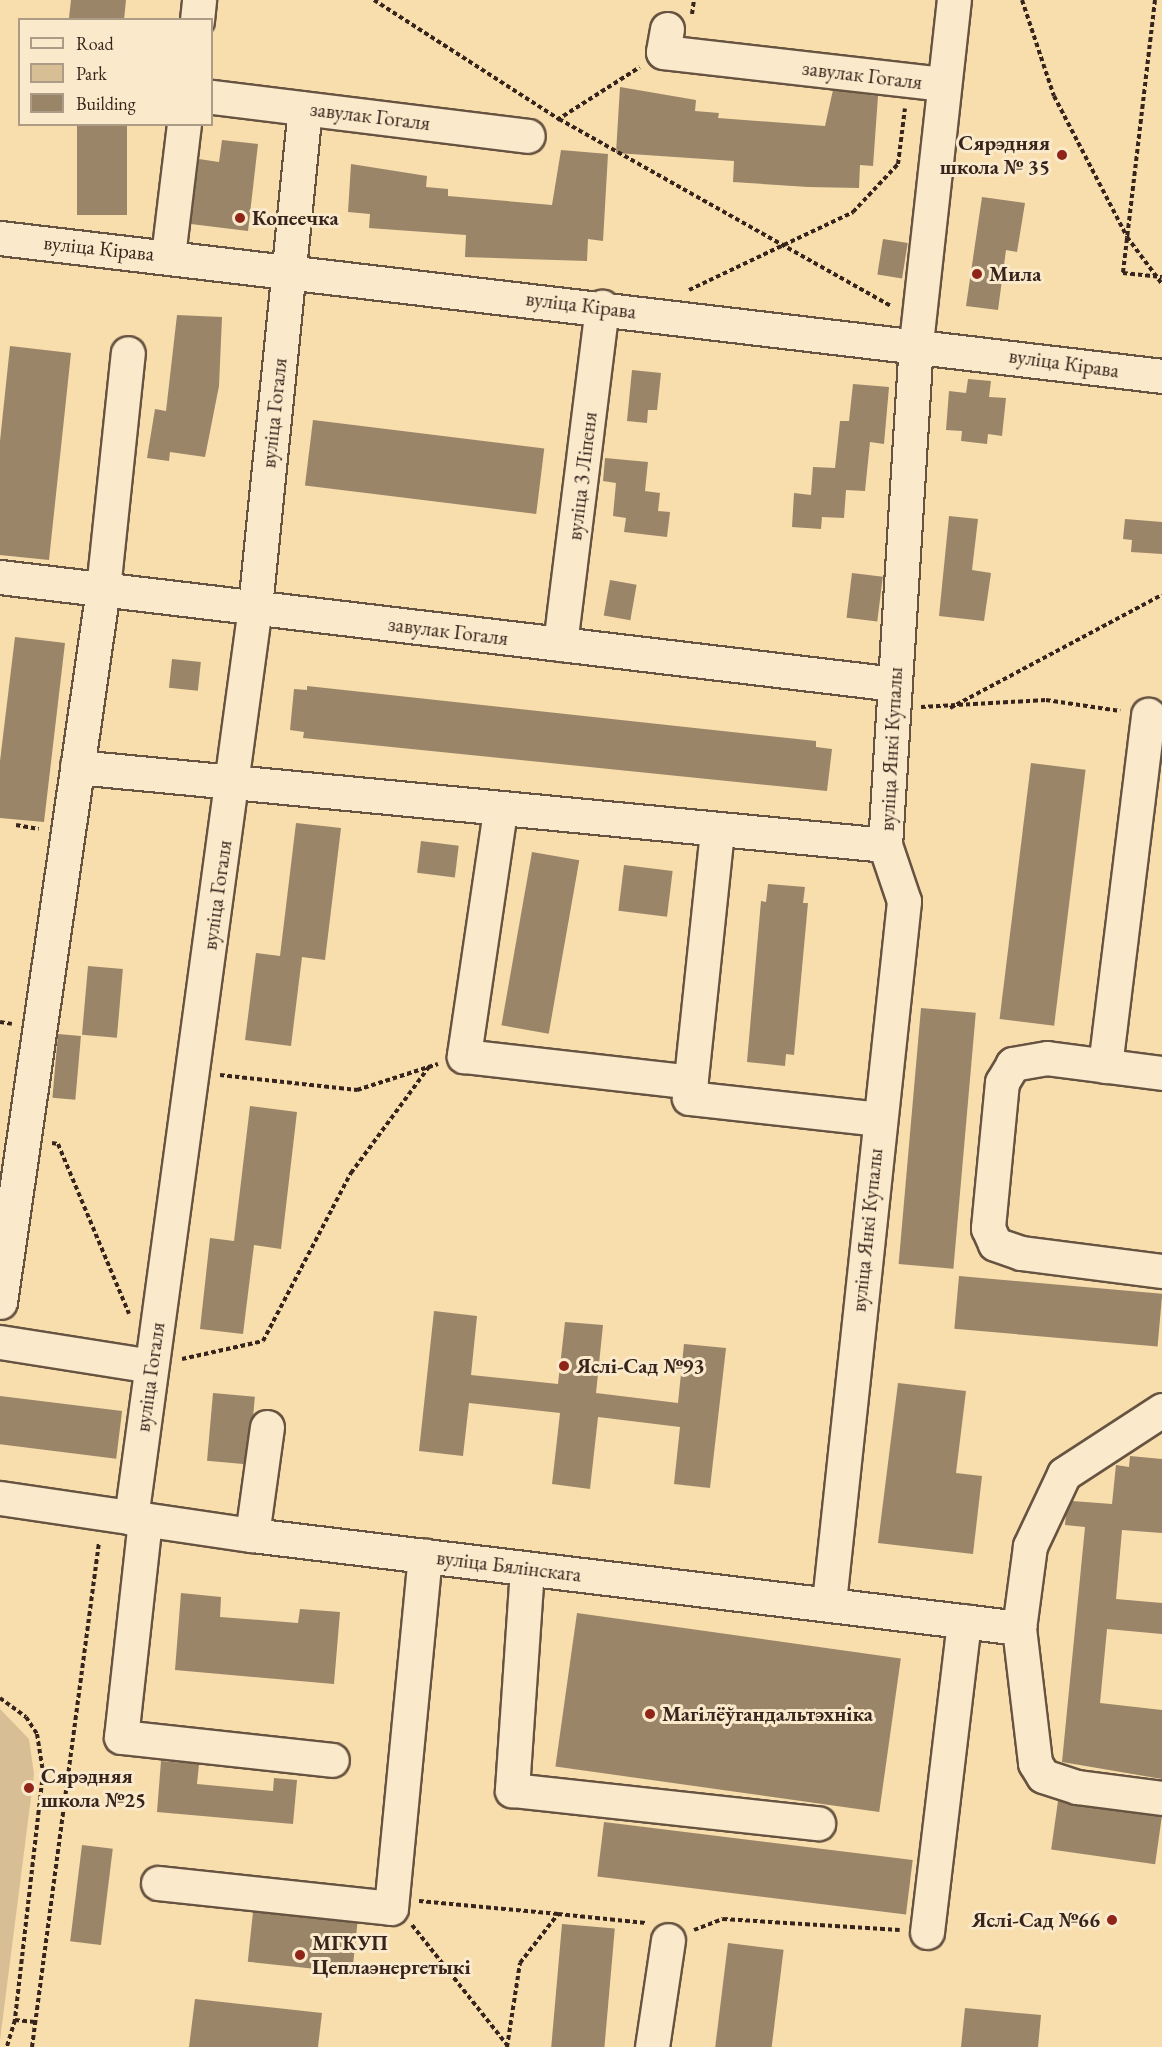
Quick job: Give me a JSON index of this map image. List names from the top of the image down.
{
  "streets": {
    "street": [
      "завулак Гогаля",
      "вуліца Кірава",
      "вуліца Гогаля",
      "вуліца 3 Ліпеня",
      "вуліца Янкі Купалы",
      "вуліца Бялінскага"
    ]
  },
  "crossings": [
    ["завулак Гогаля", "вуліца Гогаля"],
    ["завулак Гогаля", "вуліца 3 Ліпеня"],
    ["завулак Гогаля", "вуліца Янкі Купалы"],
    ["вуліца Кірава", "вуліца Гогаля"],
    ["вуліца Кірава", "вуліца 3 Ліпеня"],
    ["вуліца Кірава", "вуліца Янкі Купалы"],
    ["вуліца Гогаля", "вуліца Бялінскага"],
    ["вуліца Янкі Купалы", "вуліца Бялінскага"]
  ],
  "places": [
    "Сярэдняя школа № 35",
    "Копеечка",
    "Мила",
    "Яслі-Сад №93",
    "Магілёўгандальтэхніка",
    "Сярэдняя школа №25",
    "Яслі-Сад №66",
    "МГКУП Цеплаэнергетыкі"
  ],
  "legend": ["Road", "Park", "Building"]
}
